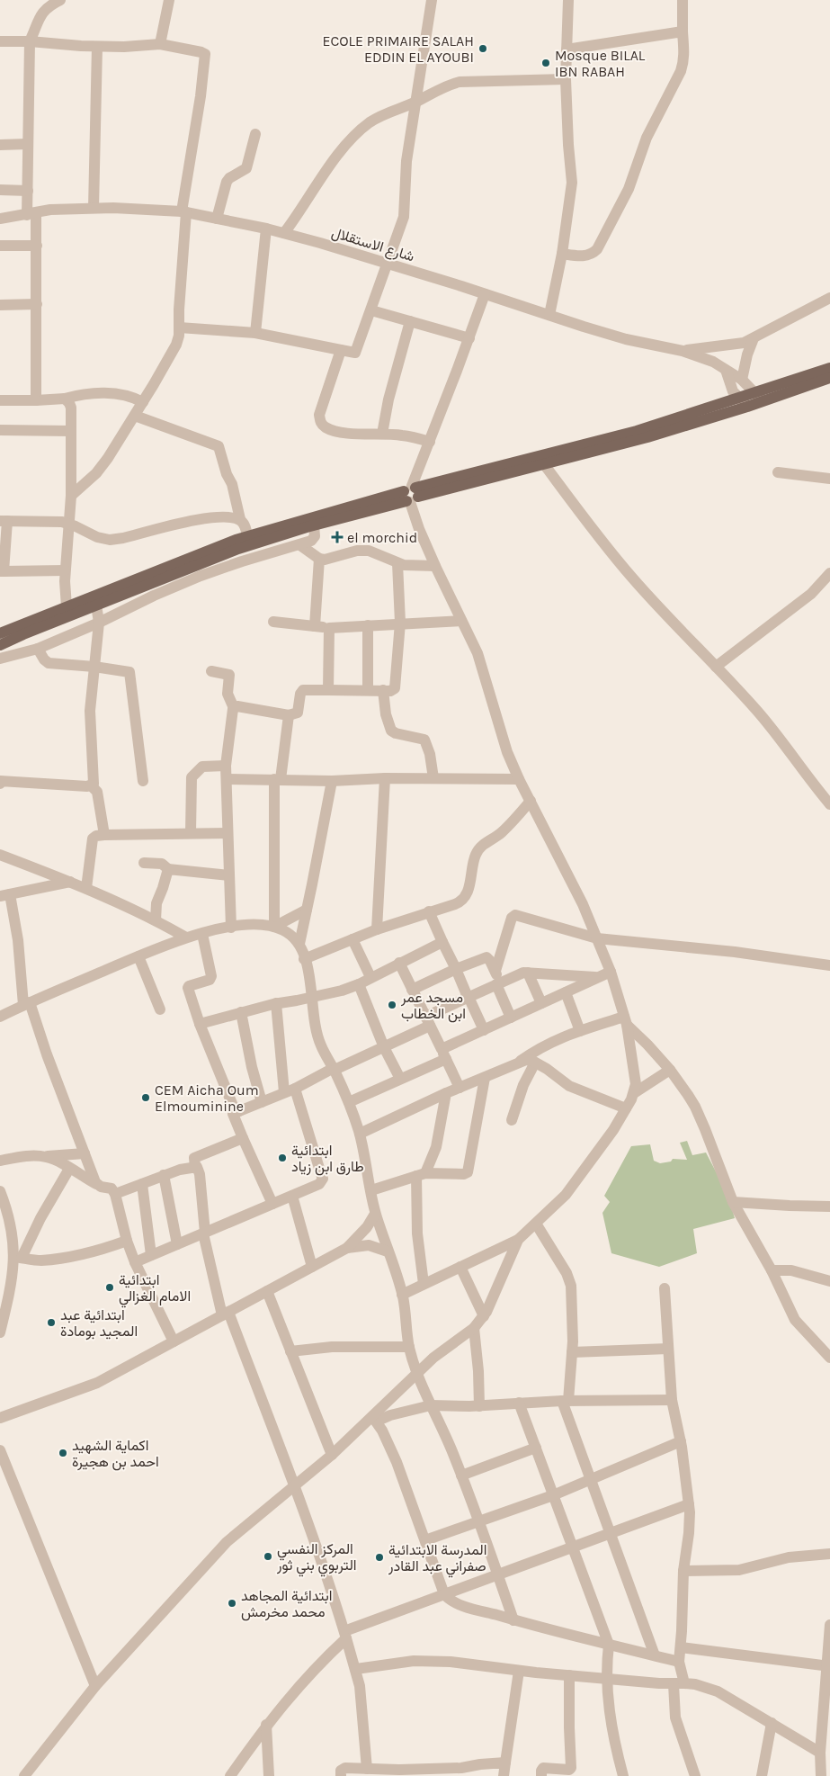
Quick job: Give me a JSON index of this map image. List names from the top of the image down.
{
  "streets": {
    "street": ["شارع الاستقلال"]
  },
  "places": {
    "other": [
      "ECOLE PRIMAIRE SALAH EDDIN EL AYOUBI",
      "Mosque BILAL IBN RABAH",
      "مسجد عمر ابن الخطاب",
      "CEM Aicha Oum Elmouminine",
      "ابتدائية طارق ابن زياد",
      "ابتدائية الامام الغزالي",
      "ابتدائية عبد المجيد بومادة",
      "اكماية الشهيد احمد بن هجيرة",
      "المركز النفسي التربوي بني ثور",
      "المدرسة الابتدائية صفراني عبد القادر",
      "ابتدائية المجاهد محمد مخرمش"
    ],
    "health": ["el morchid"]
  }
}
